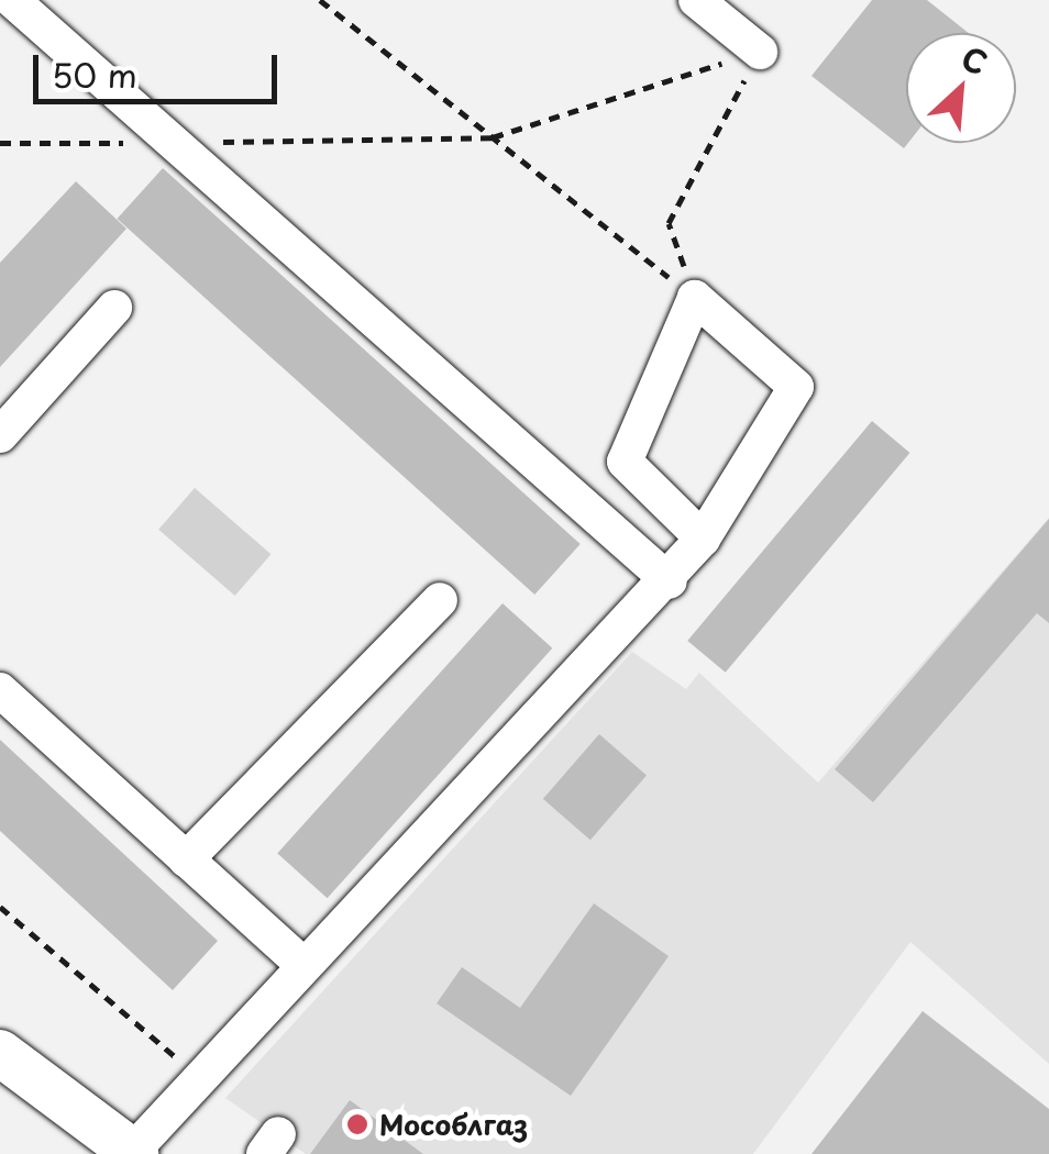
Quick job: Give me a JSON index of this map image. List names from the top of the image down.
{
  "places": ["Мособлгаз"],
  "scale_bar": "50 m",
  "north": "top right"
}
